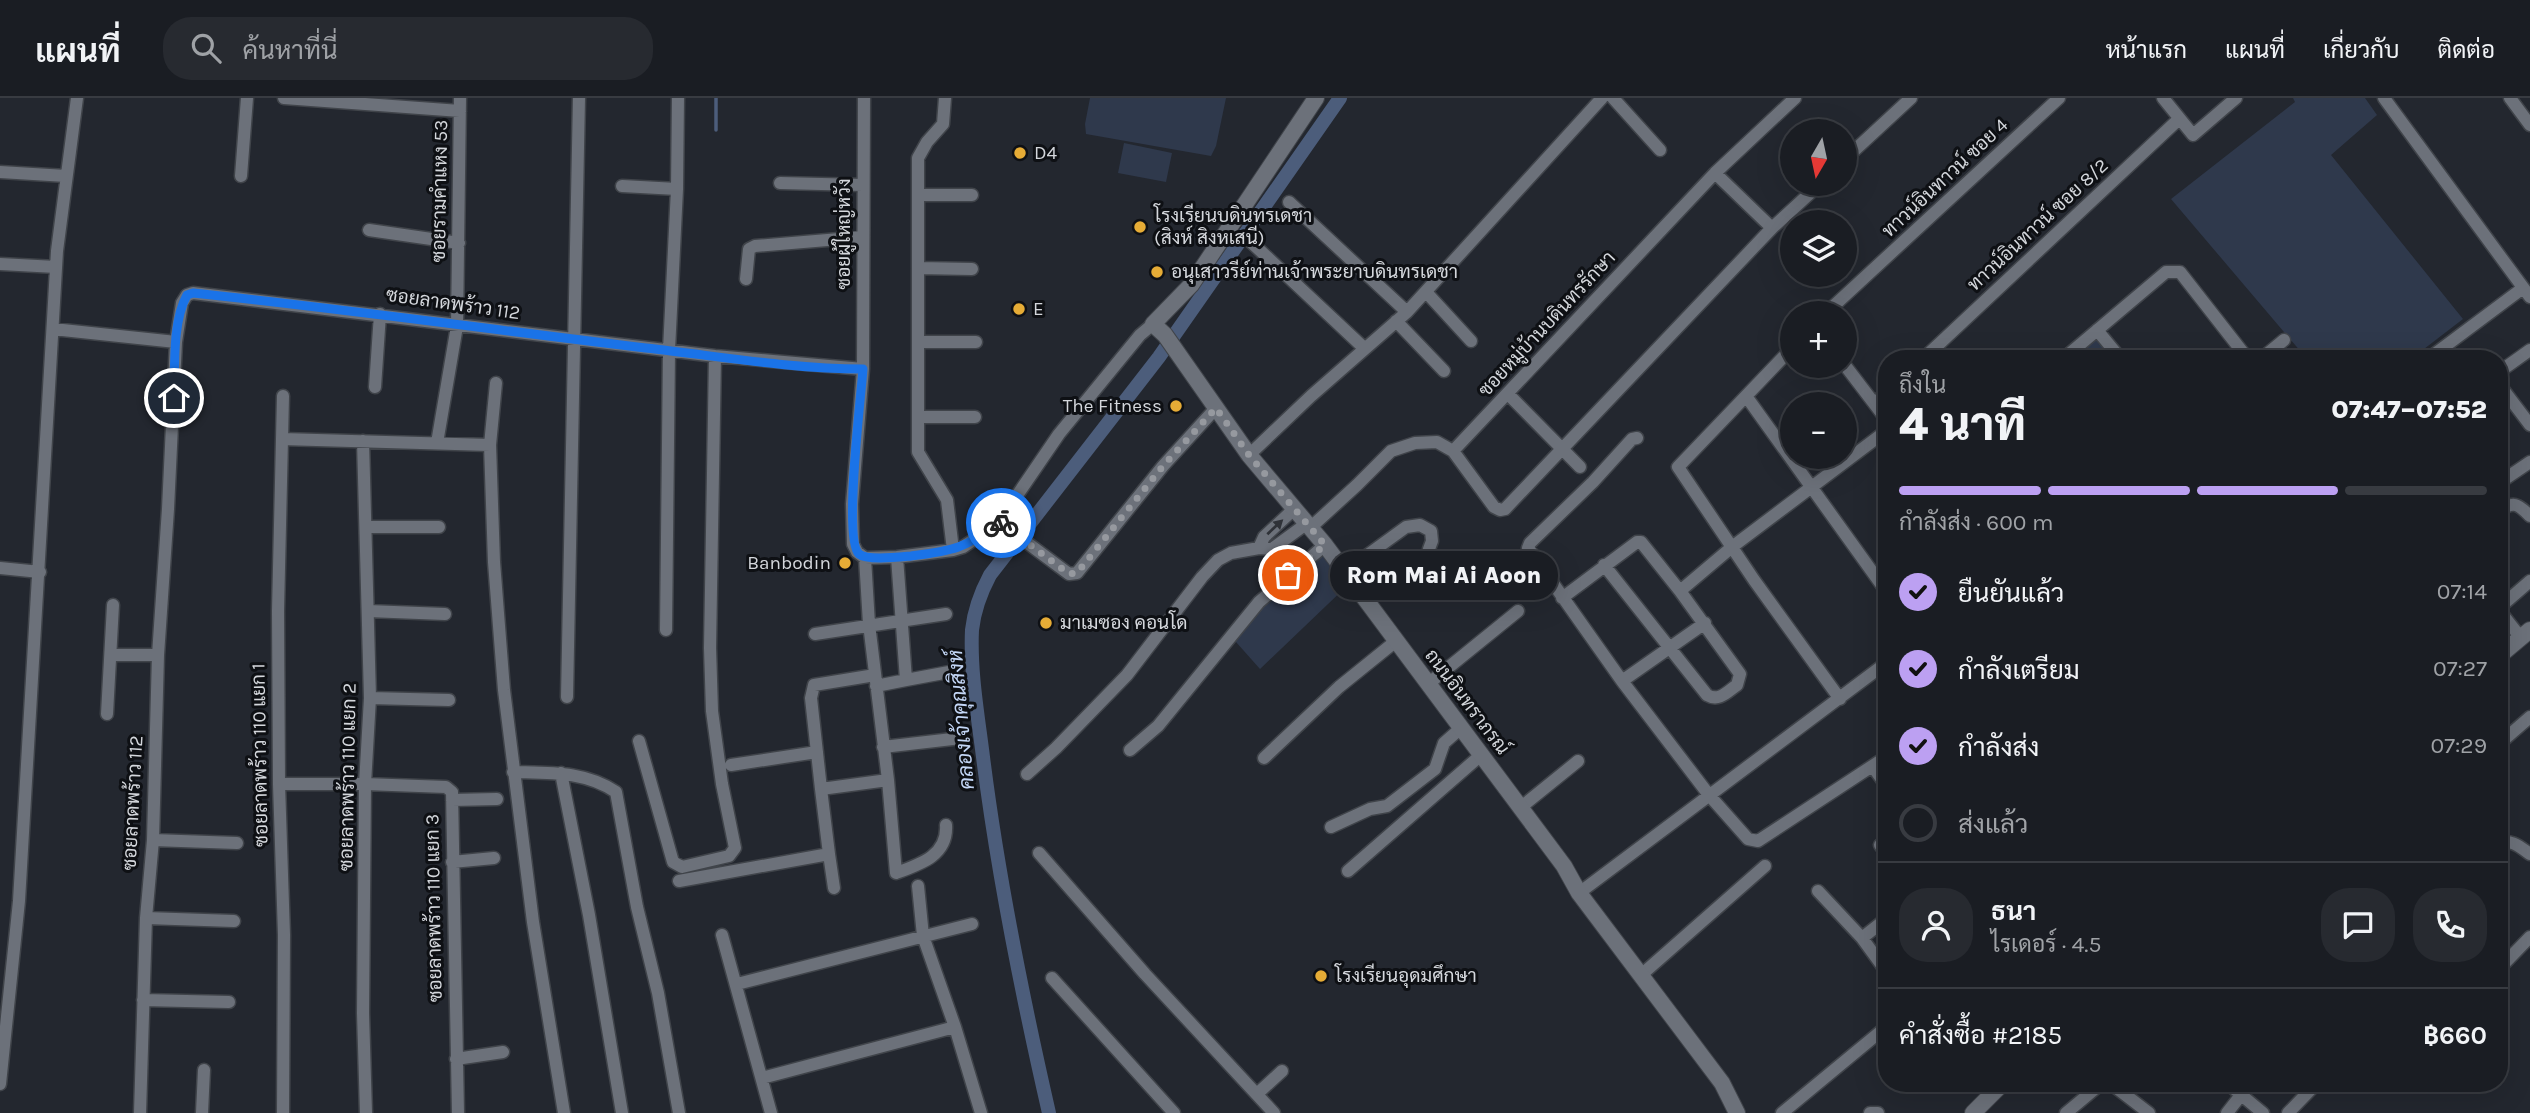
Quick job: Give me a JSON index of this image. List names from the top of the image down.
{
  "streets": {
    "street": [
      "ทาวน์อินทาวน์ ซอย 4",
      "ซอยรามคำแหง 53",
      "ทาวน์อินทาวน์ ซอย 8/2",
      "ซอยผู้ใหญ่หวัง",
      "ซอยลาดพร้าว 112",
      "ซอยหมู่บ้านบดินทรรักษา",
      "ถนนอินทราภรณ์",
      "ซอยลาดพร้าว 110 แยก 1",
      "ซอยลาดพร้าว 110 แยก 2",
      "ซอยลาดพร้าว 110 แยก 3"
    ]
  },
  "crossings": [
    ["ซอยรามคำแหง 53", "ซอยลาดพร้าว 112"],
    ["ซอยผู้ใหญ่หวัง", "ซอยลาดพร้าว 112"],
    ["ซอยลาดพร้าว 110 แยก 1", "ซอยลาดพร้าว 110 แยก 3"],
    ["ซอยลาดพร้าว 110 แยก 2", "ซอยลาดพร้าว 110 แยก 3"]
  ],
  "water": ["คลองเจ้าคุณสิงห์"],
  "places": [
    "D4",
    "โรงเรียนบดินทรเดชา (สิงห์ สิงหเสนี)",
    "อนุเสาวรีย์ท่านเจ้าพระยาบดินทรเดชา",
    "E",
    "The Fitness",
    "Banbodin",
    "Rom Mai Ai Aoon",
    "มาเมซอง คอนโด",
    "โรงเรียนอุดมศึกษา"
  ],
  "north": "bottom",
  "page": {
    "header": "แผนที่",
    "search": "ค้นหาที่นี่",
    "nav": [
      "หน้าแรก",
      "แผนที่",
      "เกี่ยวกับ",
      "ติดต่อ"
    ],
    "map_buttons": ["+", "−"],
    "heading": ["4 นาที", "ถึงใน", "07:47–07:52"],
    "panel": [
      "ธนา",
      "ไรเดอร์ · 4.5",
      "คำสั่งซื้อ #2185",
      "฿660"
    ],
    "bar": "กำลังส่ง · 600 m",
    "bubble": "Rom Mai Ai Aoon",
    "list": [
      ["ยืนยันแล้ว", "07:14"],
      ["กำลังเตรียม", "07:27"],
      ["กำลังส่ง", "07:29"],
      "ส่งแล้ว"
    ]
  }
}
